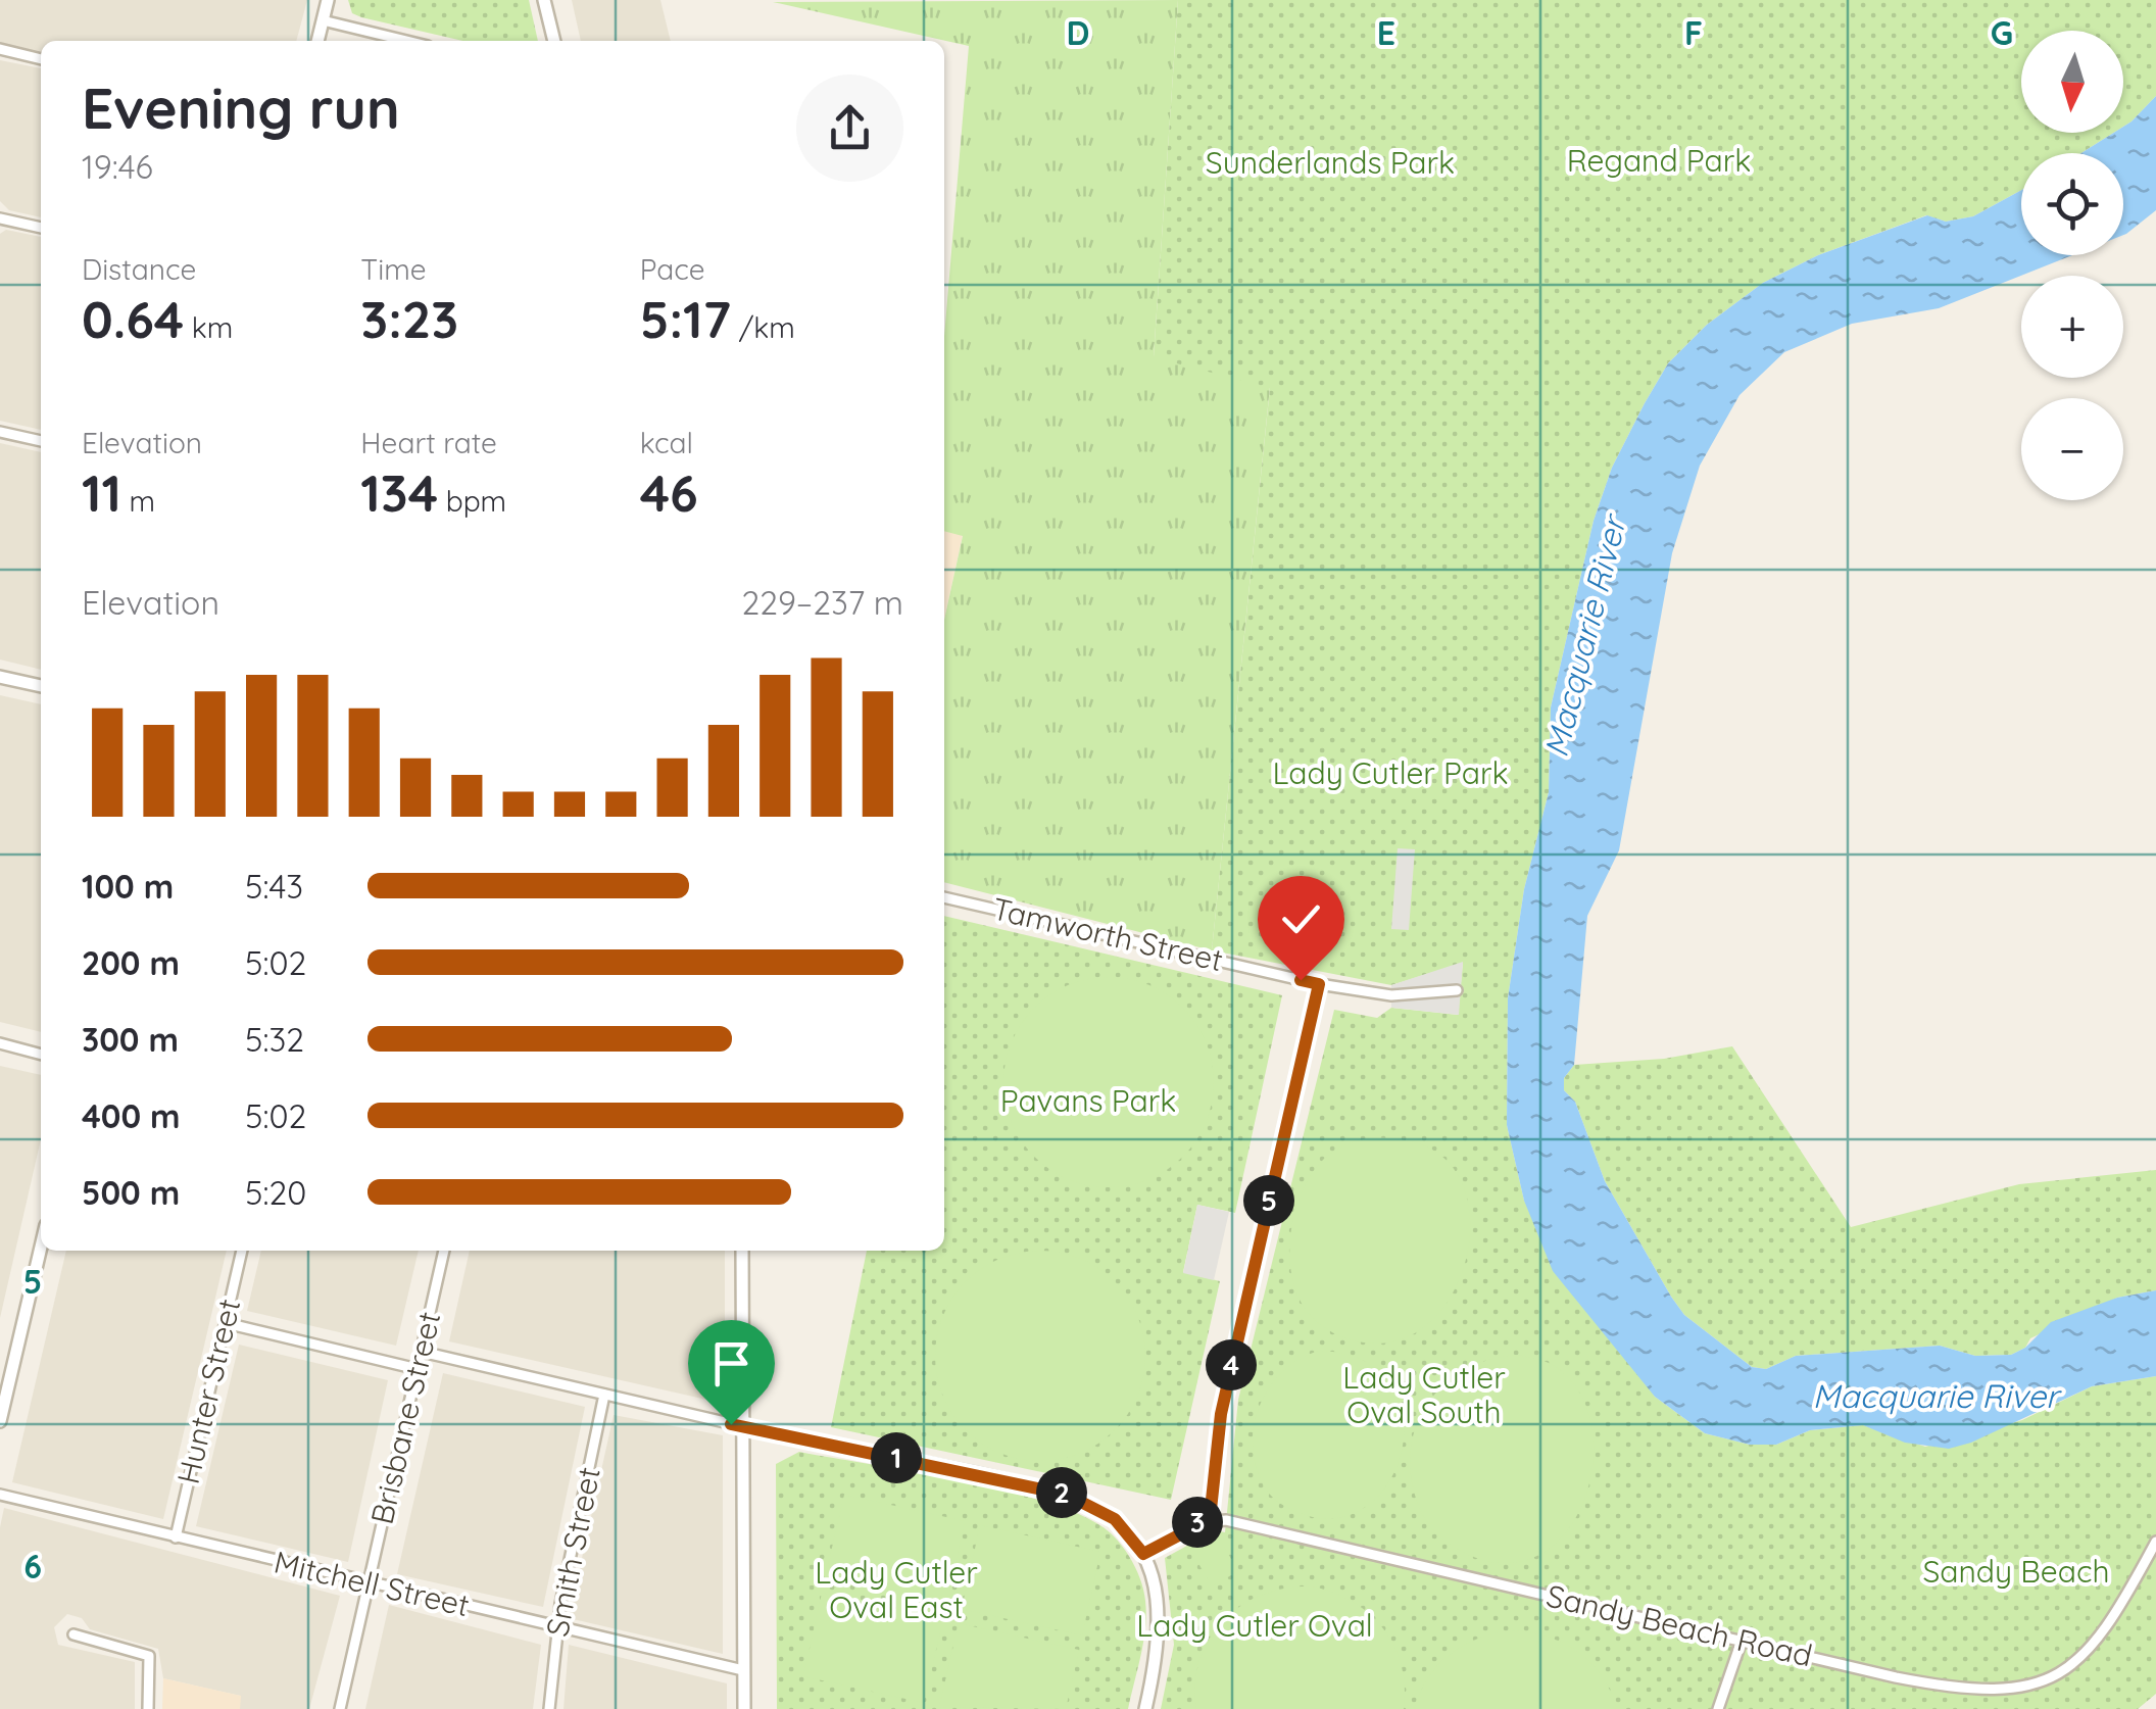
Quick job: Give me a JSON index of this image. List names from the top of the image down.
{
  "streets": {
    "street": [
      "Tamworth Street",
      "Hunter Street",
      "Brisbane Street",
      "Smith Street",
      "Mitchell Street",
      "Sandy Beach Road"
    ]
  },
  "crossings": [
    ["Hunter Street", "Mitchell Street"],
    ["Brisbane Street", "Mitchell Street"],
    ["Smith Street", "Mitchell Street"]
  ],
  "water": ["Macquarie River"],
  "parks": [
    "Regand Park",
    "Sunderlands Park",
    "Lady Cutler Park",
    "Pavans Park",
    "Lady Cutler Oval South",
    "Sandy Beach",
    "Lady Cutler Oval East",
    "Lady Cutler Oval"
  ],
  "north": "bottom",
  "page": {
    "map_buttons": ["+", "−"],
    "heading": ["Evening run", "19:46"],
    "stats": [
      ["Distance", "0.64 km"],
      ["Time", "3:23"],
      ["Pace", "5:17 /km"],
      ["Elevation", "11 m"],
      ["Heart rate", "134 bpm"],
      ["kcal", "46"]
    ],
    "chart": ["Elevation", "229–237 m"],
    "list": [
      {
        "name": "100 m",
        "note": "5:43"
      },
      {
        "name": "200 m",
        "note": "5:02"
      },
      {
        "name": "300 m",
        "note": "5:32"
      },
      {
        "name": "400 m",
        "note": "5:02"
      },
      {
        "name": "500 m",
        "note": "5:20"
      }
    ],
    "pins": [
      "5",
      "4",
      "1",
      "2",
      "3"
    ]
  },
  "grid": {
    "columns": [
      "D",
      "E",
      "F",
      "G"
    ],
    "rows": ["5", "6"]
  }
}
